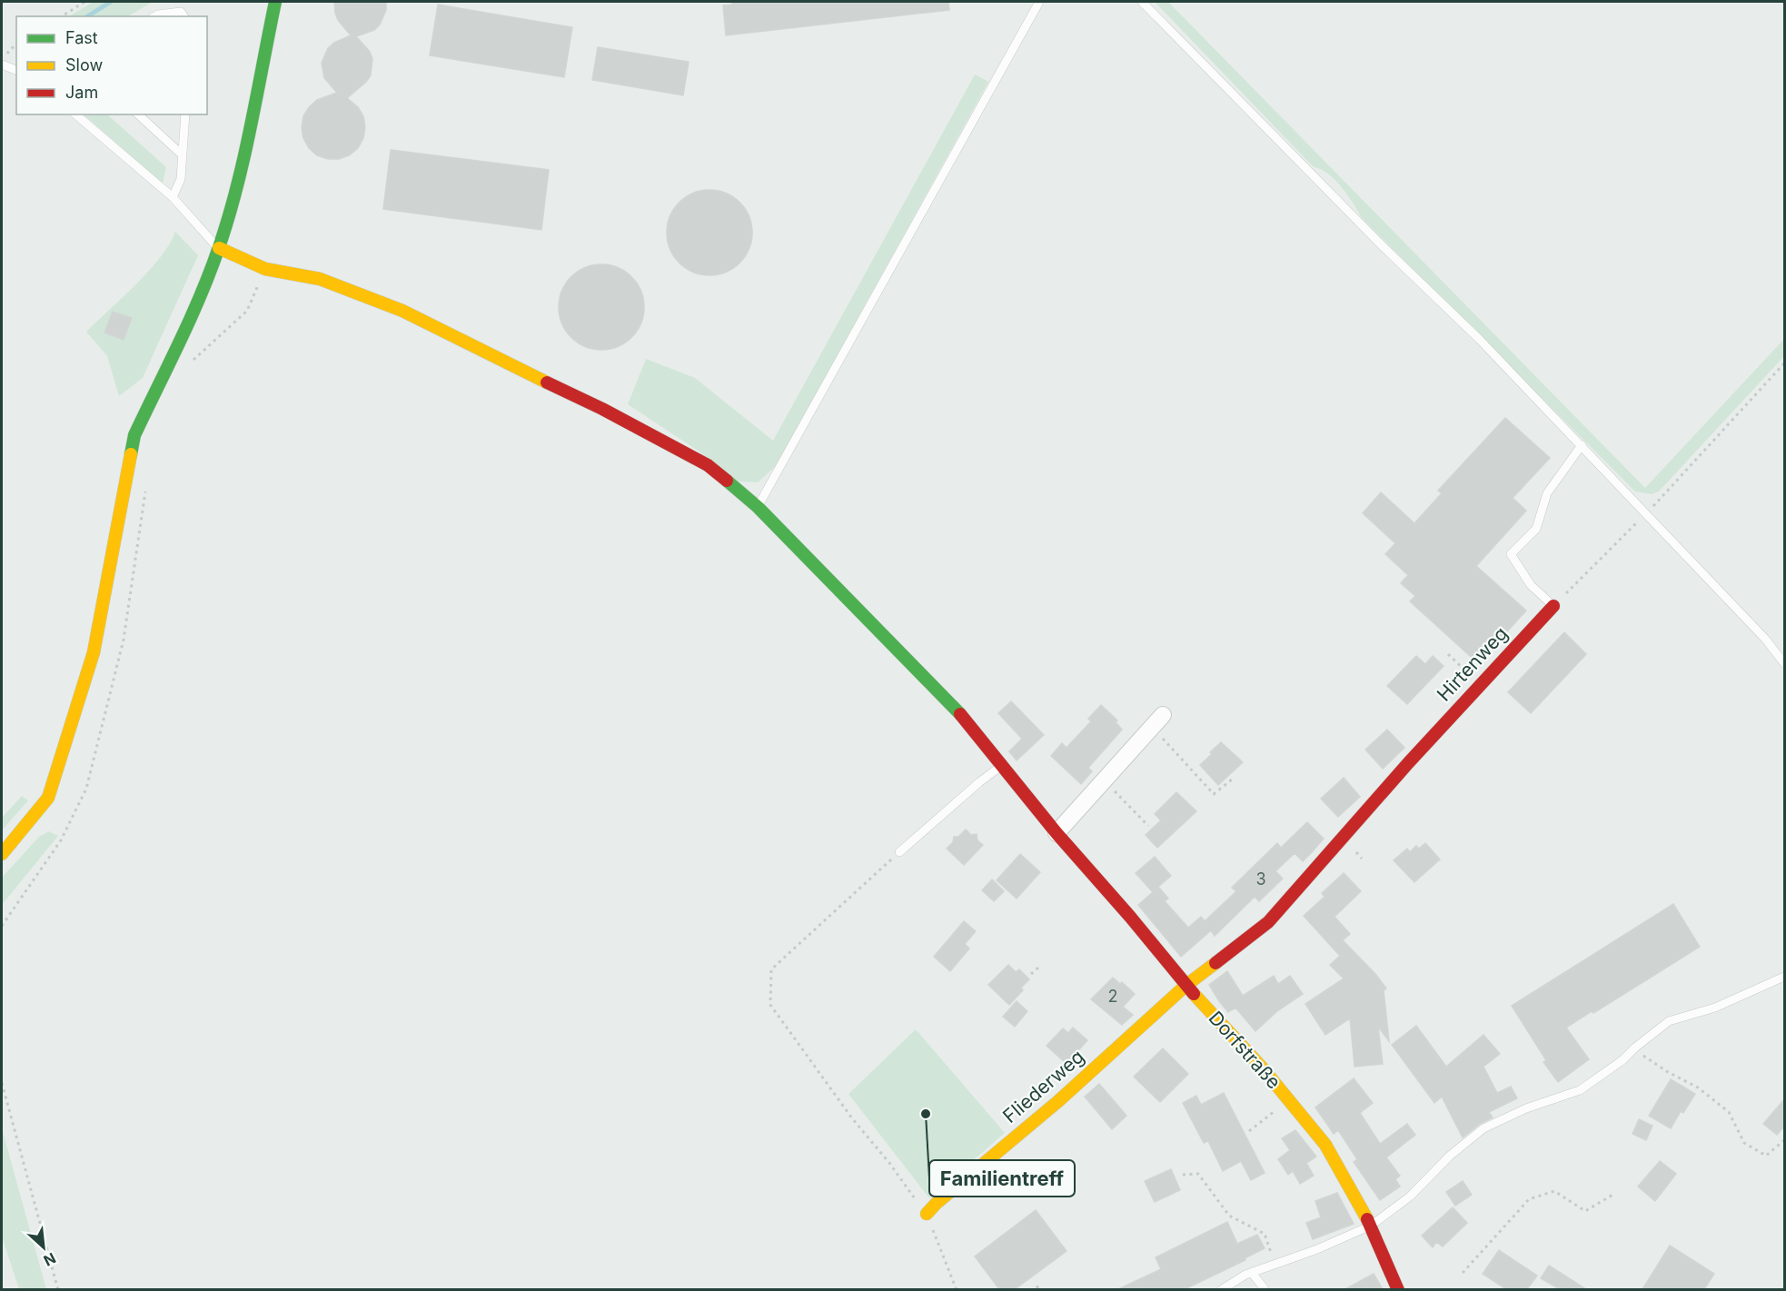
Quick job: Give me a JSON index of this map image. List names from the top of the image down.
{
  "streets": {
    "street": ["Hirtenweg", "Dorfstraße", "Fliederweg"]
  },
  "crossings": [
    ["Hirtenweg", "Dorfstraße"],
    ["Hirtenweg", "Fliederweg"],
    ["Dorfstraße", "Fliederweg"]
  ],
  "places": ["Familientreff"],
  "house_numbers": ["3", "2"],
  "legend": ["Fast", "Slow", "Jam"],
  "north": "bottom right"
}
